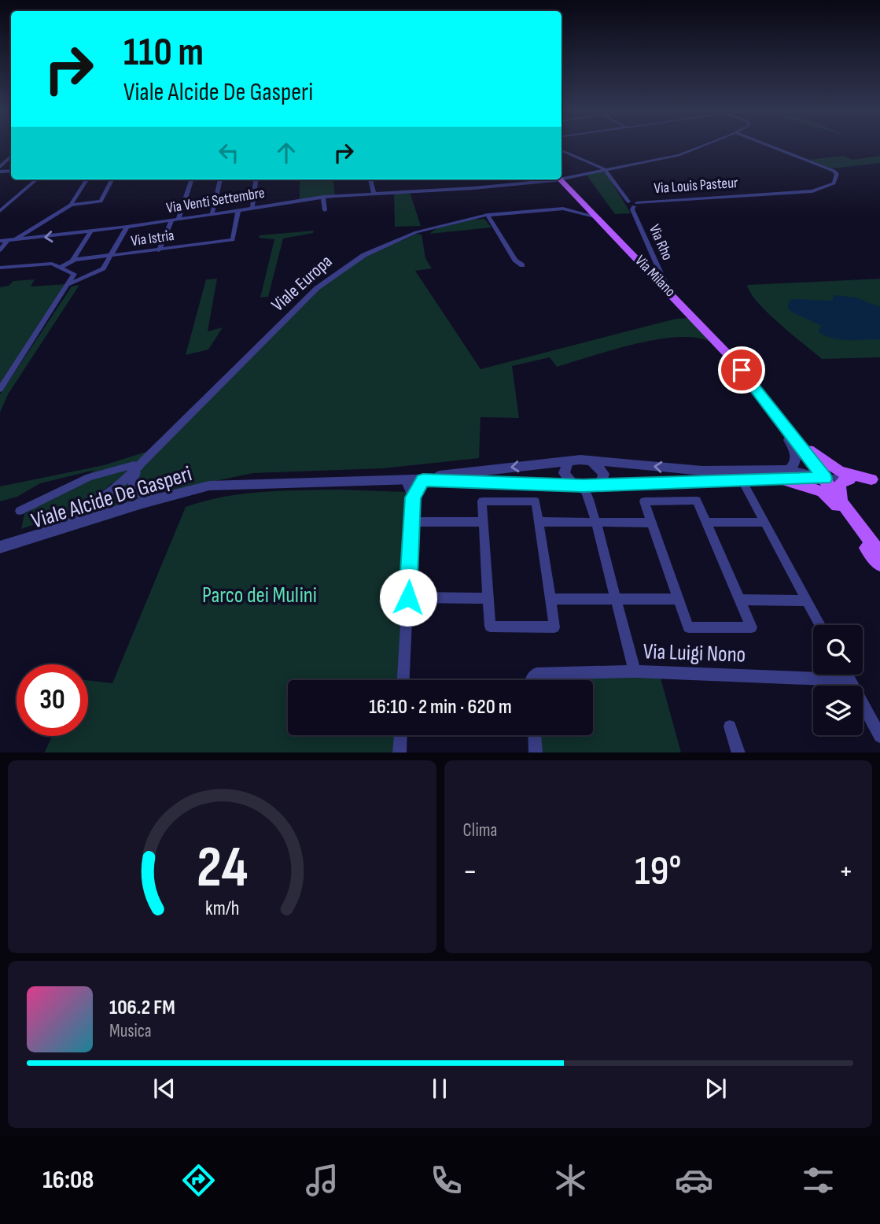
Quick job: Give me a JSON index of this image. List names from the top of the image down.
{
  "streets": {
    "main road": ["Via Milano"],
    "street": [
      "Via Louis Pasteur",
      "Via Venti Settembre",
      "Via Istria",
      "Via Rho",
      "Viale Europa",
      "Viale Alcide De Gasperi",
      "Via Luigi Nono"
    ]
  },
  "crossings": [
    ["Via Louis Pasteur", "Via Rho"],
    ["Via Venti Settembre", "Via Istria"],
    ["Via Venti Settembre", "Via Rho"],
    ["Via Rho", "Via Milano"],
    ["Via Milano", "Viale Europa"],
    ["Via Milano", "Viale Alcide De Gasperi"],
    ["Viale Europa", "Viale Alcide De Gasperi"]
  ],
  "parks": ["Parco dei Mulini"],
  "page": {
    "turn": ["110 m", "Viale Alcide De Gasperi"],
    "limit": "30",
    "trip": "16:10 · 2 min · 620 m",
    "tile": "Clima",
    "heat": ["−", "19°", "+"],
    "song": ["106.2 FM", "Musica"],
    "tabs": "16:08",
    "gauge": ["24", "km/h"]
  }
}
